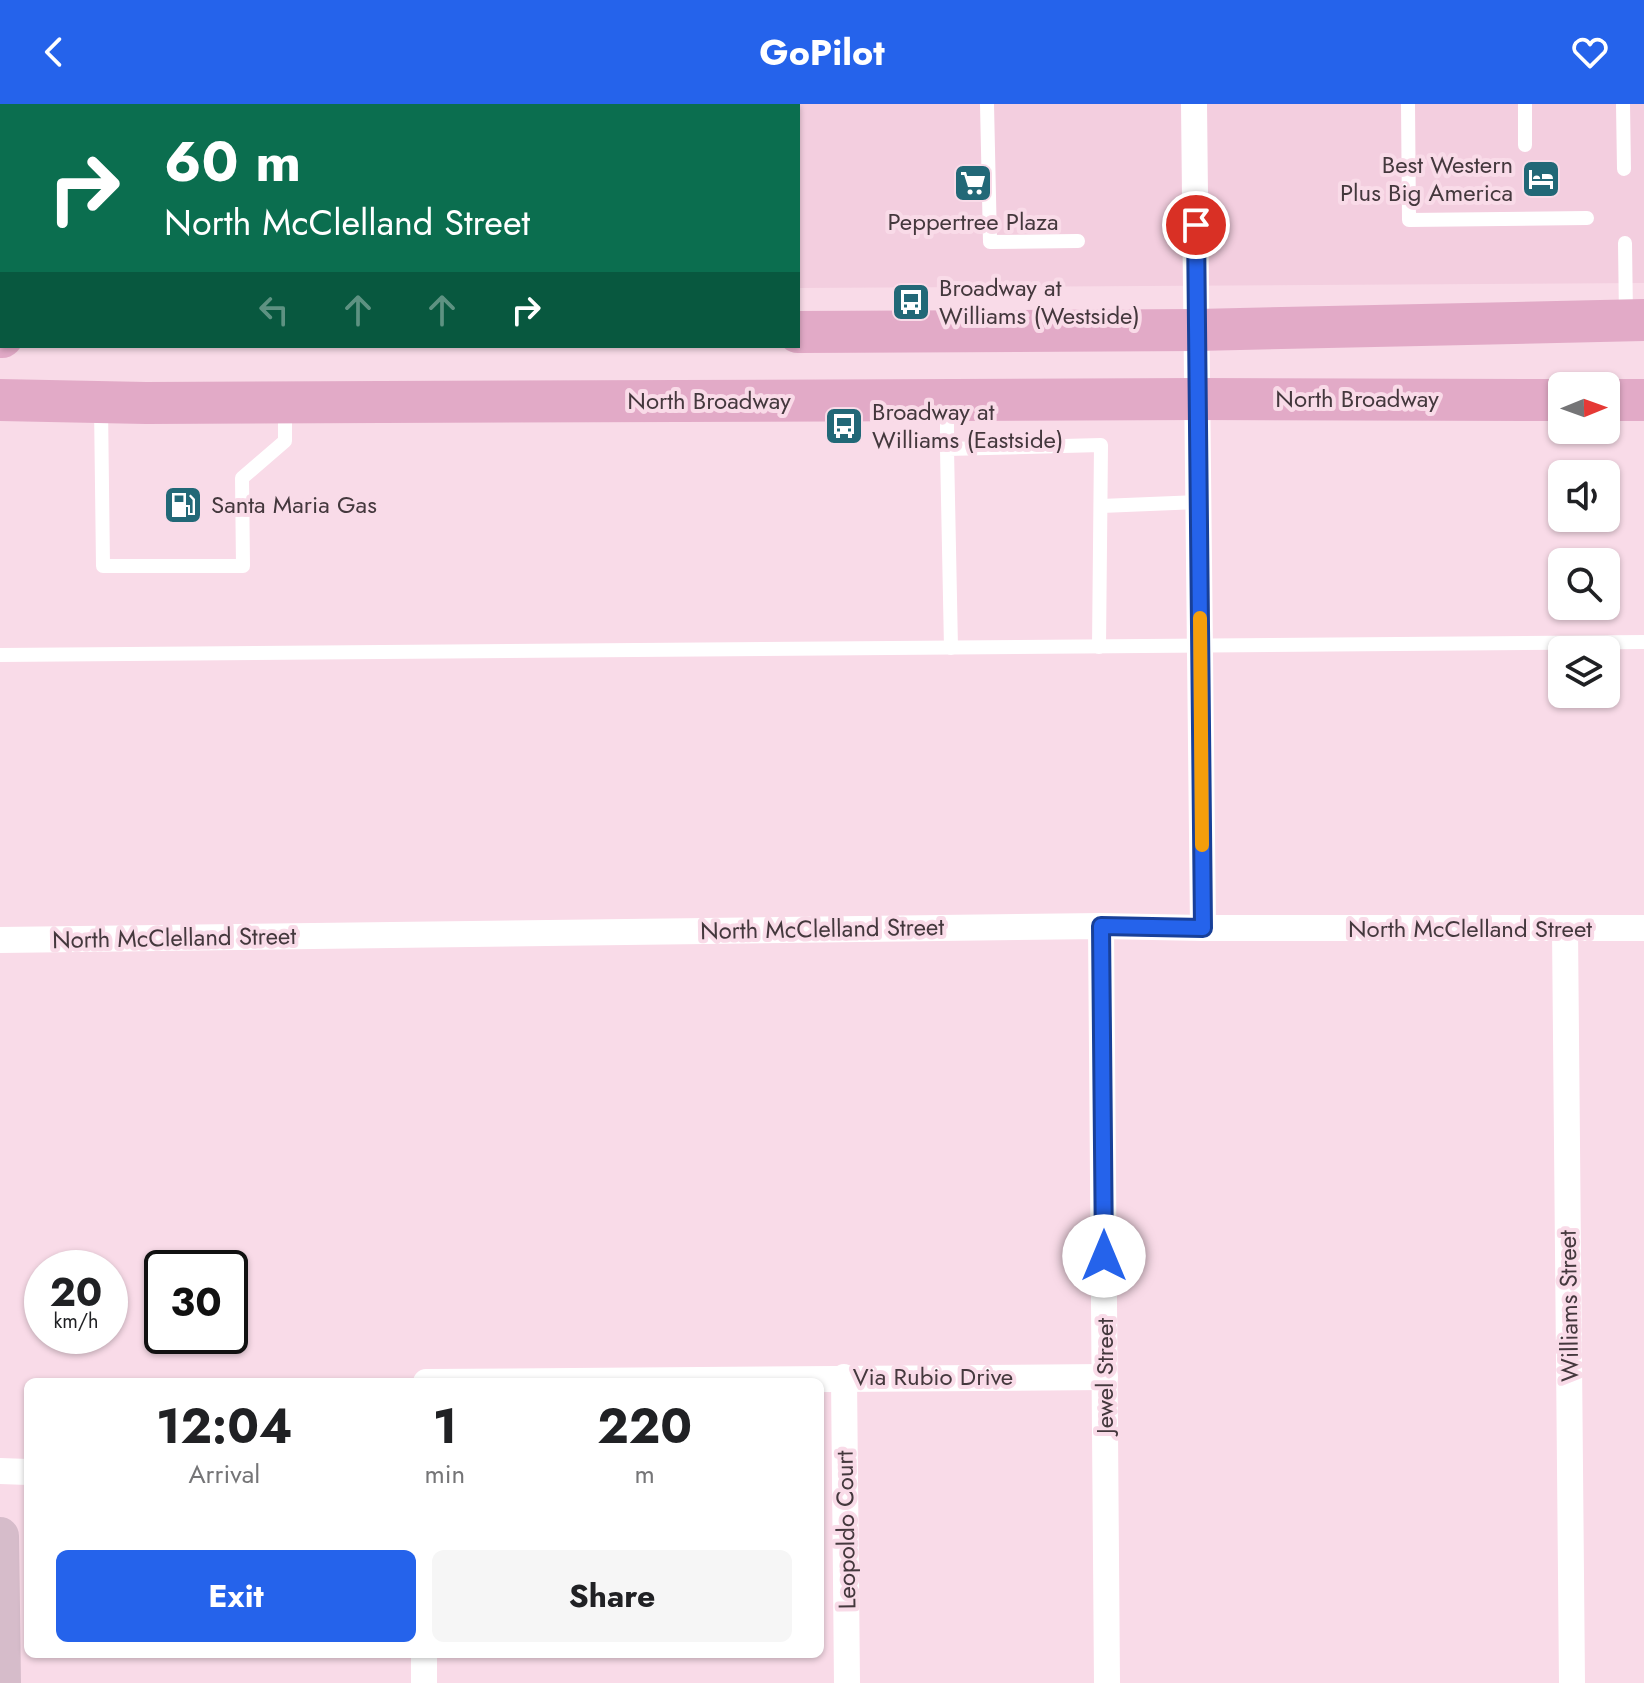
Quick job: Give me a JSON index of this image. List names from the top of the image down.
{
  "streets": {
    "main road": ["North Broadway"],
    "street": [
      "North McClelland Street",
      "Williams Street",
      "Jewel Street",
      "Via Rubio Drive",
      "Leopoldo Court"
    ]
  },
  "crossings": [
    ["North McClelland Street", "Williams Street"],
    ["North McClelland Street", "Jewel Street"],
    ["Jewel Street", "Via Rubio Drive"],
    ["Via Rubio Drive", "Leopoldo Court"]
  ],
  "places": {
    "hotel": ["Best Western Plus Big America"],
    "supermarket": ["Peppertree Plaza"],
    "bus stop": ["Broadway at Williams (Westside)", "Broadway at Williams (Eastside)"],
    "fuel station": ["Santa Maria Gas"]
  },
  "north": "right",
  "page": {
    "header": "GoPilot",
    "turn": ["60 m", "North McClelland Street"],
    "speed": "20 km/h",
    "limit": "30",
    "eta": [
      "12:04",
      "Arrival",
      "1",
      "min",
      "220",
      "m"
    ],
    "buttons": ["Exit", "Share"]
  }
}
